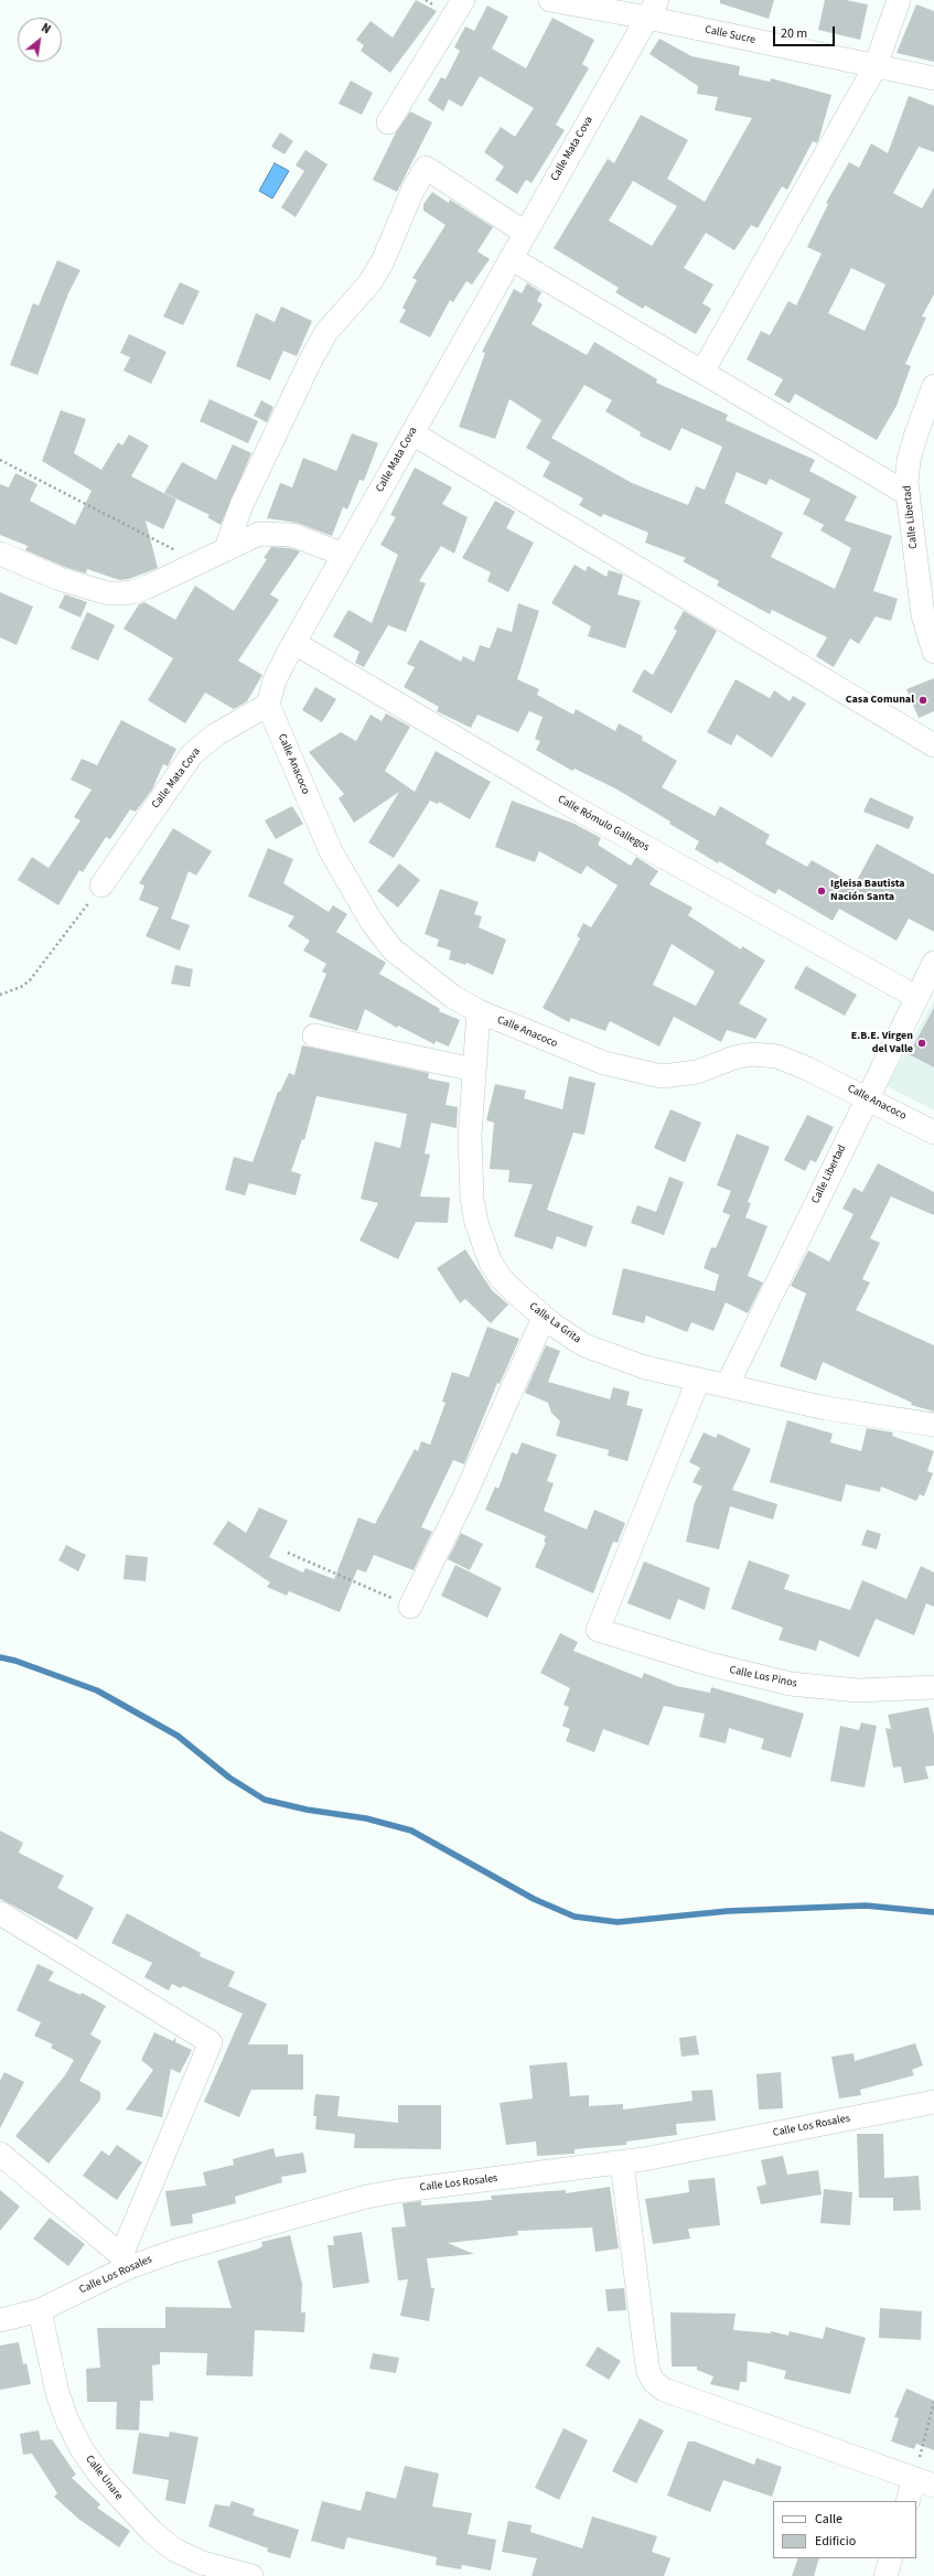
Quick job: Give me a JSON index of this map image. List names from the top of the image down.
{
  "streets": {
    "street": [
      "Calle Sucre",
      "Calle Mata Cova",
      "Calle Libertad",
      "Calle Anacoco",
      "Calle Rómulo Gallegos",
      "Calle La Grita",
      "Calle Los Pinos",
      "Calle Los Rosales",
      "Calle Unare"
    ]
  },
  "crossings": [
    ["Calle Sucre", "Calle Mata Cova"],
    ["Calle Mata Cova", "Calle Anacoco"],
    ["Calle Mata Cova", "Calle Rómulo Gallegos"],
    ["Calle Libertad", "Calle Anacoco"],
    ["Calle Libertad", "Calle Rómulo Gallegos"],
    ["Calle Libertad", "Calle La Grita"],
    ["Calle Anacoco", "Calle La Grita"],
    ["Calle La Grita", "Calle Los Pinos"],
    ["Calle Los Rosales", "Calle Unare"]
  ],
  "places": ["Casa Comunal", "Igleisa Bautista Nación Santa", "E.B.E. Virgen del Valle"],
  "legend": ["Calle", "Edificio"],
  "scale_bar": "20 m",
  "north": "top right"
}
